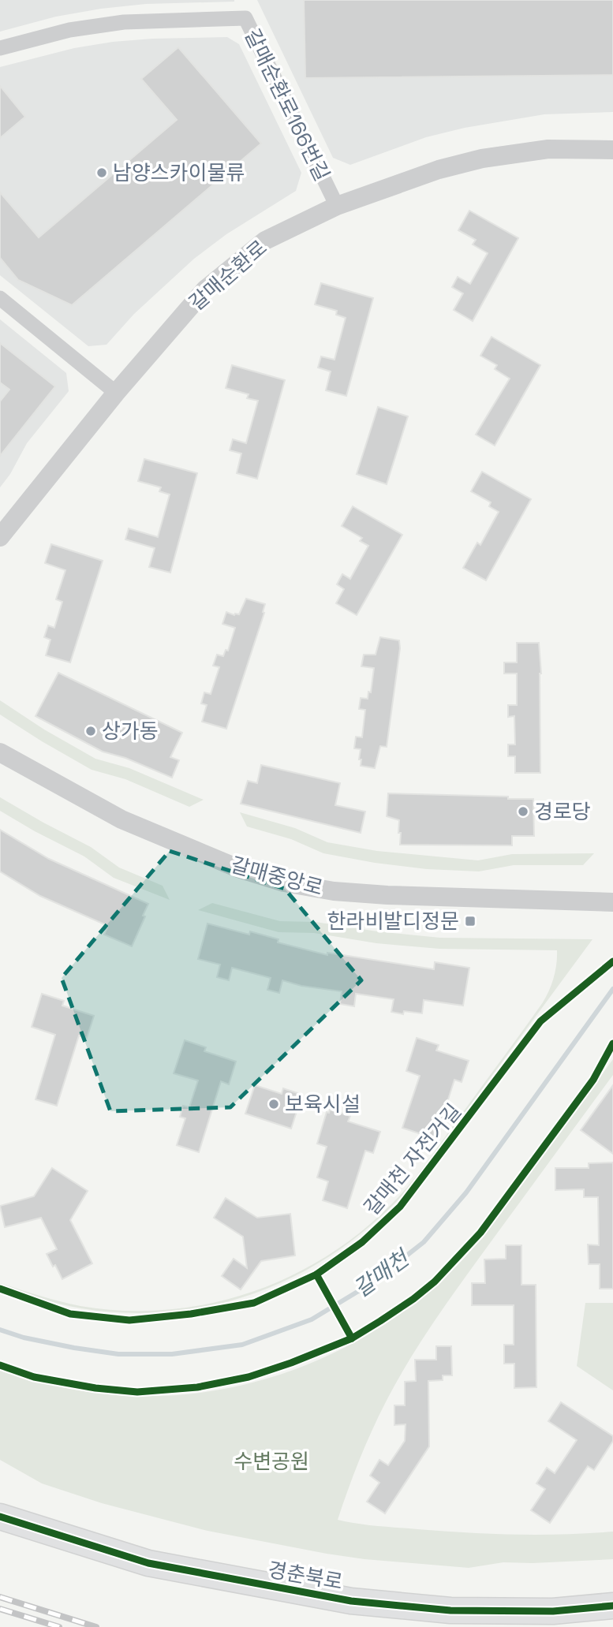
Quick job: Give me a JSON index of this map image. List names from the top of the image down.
{
  "streets": {
    "main road": ["경춘북로"],
    "street": ["갈매순환로166번길", "갈매순환로", "갈매중앙로"],
    "cycle path": ["갈매천 자전거길"]
  },
  "crossings": [
    ["갈매순환로166번길", "갈매순환로"]
  ],
  "water": ["갈매천"],
  "parks": ["수변공원"],
  "places": {
    "other": [
      "남양스카이물류",
      "상가동",
      "경로당",
      "보육시설"
    ],
    "transit": ["한라비발디정문"]
  }
}
